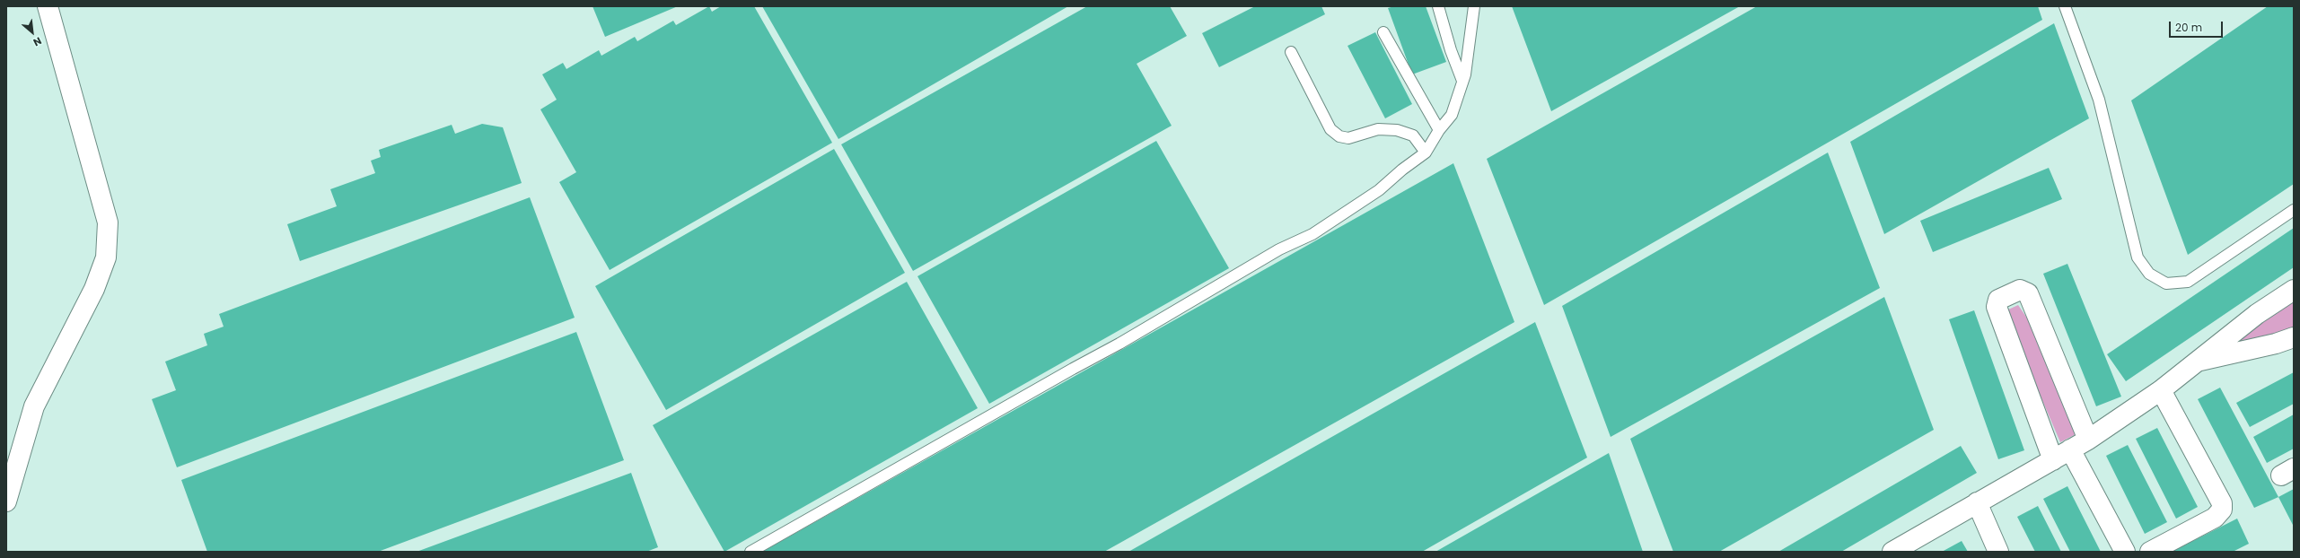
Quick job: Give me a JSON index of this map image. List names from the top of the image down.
{
  "scale_bar": "20 m",
  "north": "bottom right"
}
